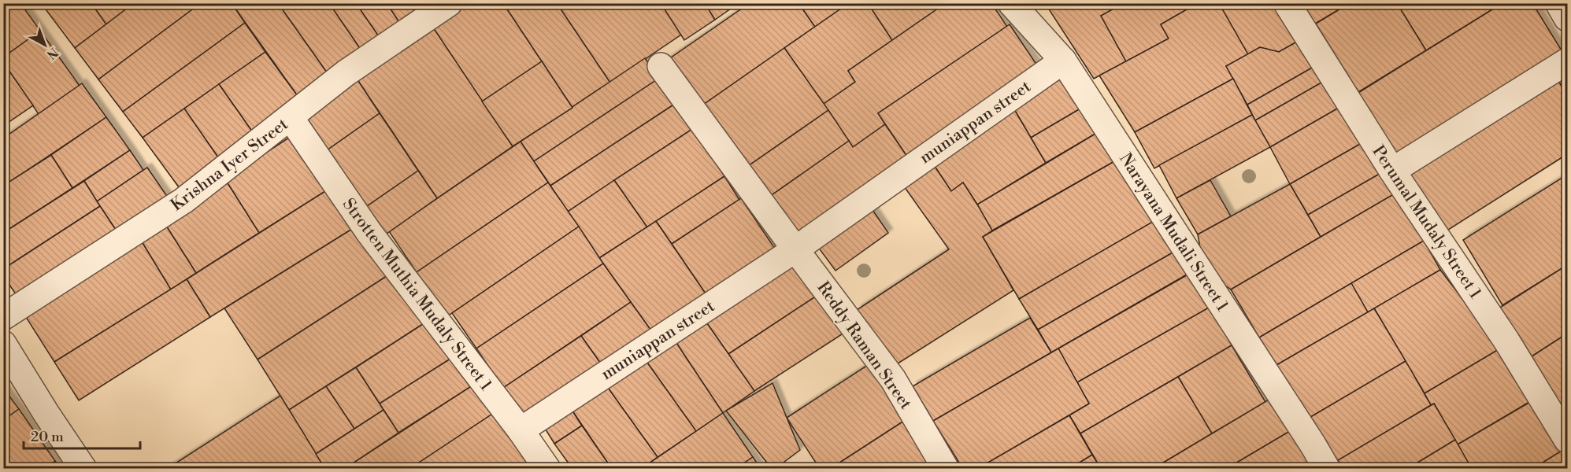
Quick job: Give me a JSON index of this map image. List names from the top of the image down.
{
  "streets": {
    "street": [
      "muniappan street",
      "Krishna Iyer Street",
      "Perumal Mudaly Street 1",
      "Narayana Mudali Street 1",
      "Strotten Muthia Mudaly Street 1",
      "Reddy Raman Street"
    ]
  },
  "crossings": [
    ["muniappan street", "Narayana Mudali Street 1"],
    ["muniappan street", "Strotten Muthia Mudaly Street 1"],
    ["muniappan street", "Reddy Raman Street"],
    ["Krishna Iyer Street", "Strotten Muthia Mudaly Street 1"]
  ],
  "scale_bar": "20 m",
  "north": "bottom right"
}
